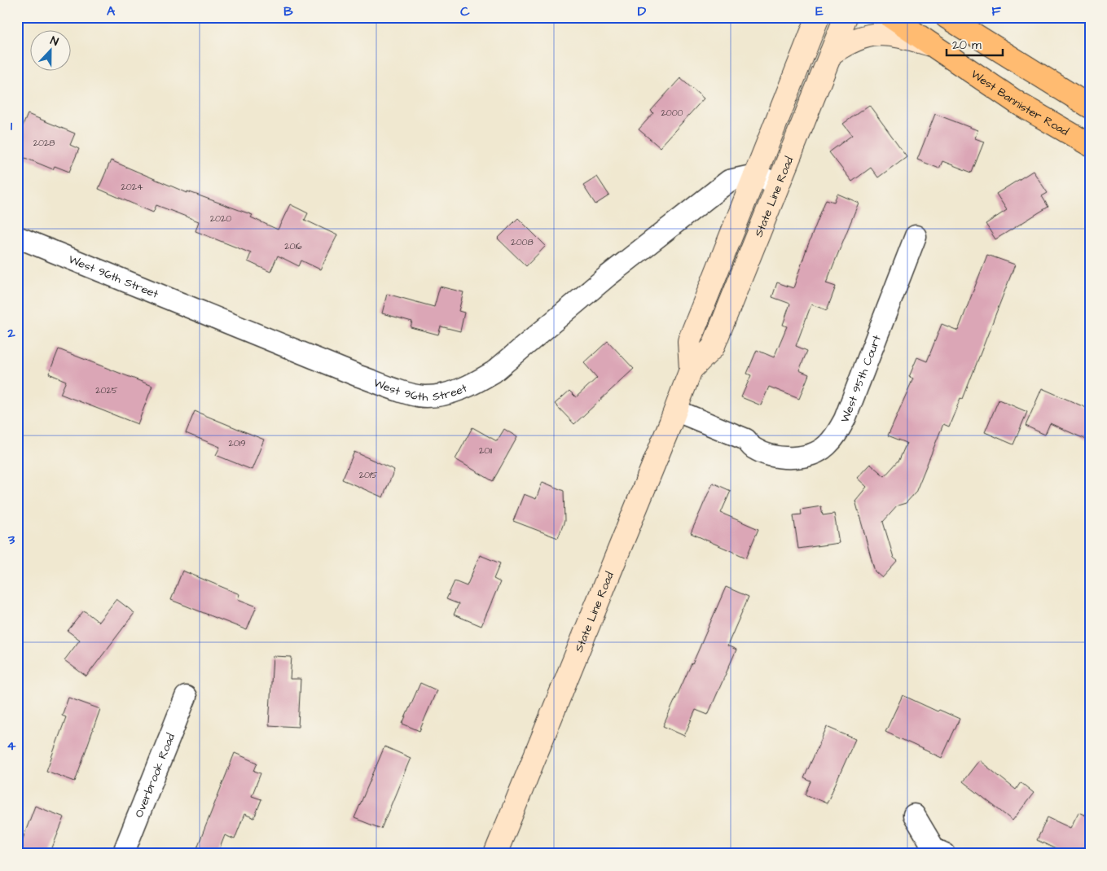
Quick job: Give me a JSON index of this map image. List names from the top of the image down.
{
  "streets": {
    "main road": ["West Bannister Road", "State Line Road"],
    "street": ["West 96th Street", "West 95th Court", "Overbrook Road"]
  },
  "crossings": [
    ["State Line Road", "West 96th Street"],
    ["State Line Road", "West 95th Court"]
  ],
  "house_numbers": [
    "2000",
    "2028",
    "2024",
    "2020",
    "2008",
    "2016",
    "2025",
    "2019",
    "2011",
    "2015"
  ],
  "scale_bar": "20 m",
  "north": "top",
  "grid": {
    "columns": [
      "A",
      "B",
      "C",
      "D",
      "E",
      "F"
    ],
    "rows": [
      "1",
      "2",
      "3",
      "4"
    ]
  }
}
